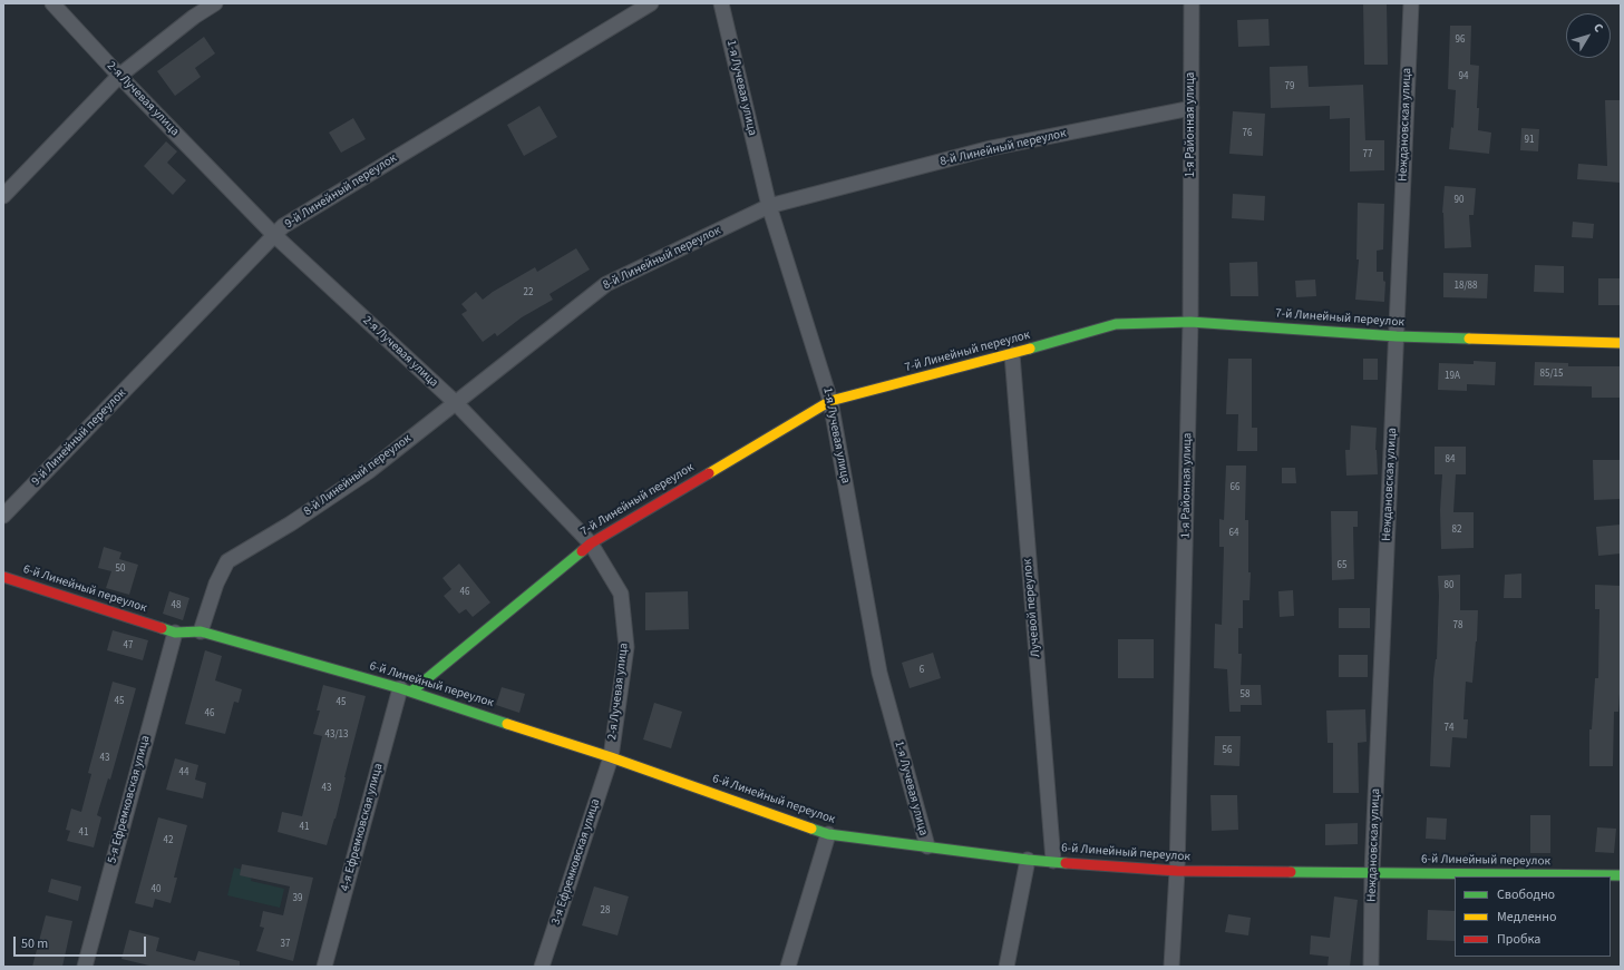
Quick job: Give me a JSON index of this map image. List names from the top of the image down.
{
  "streets": {
    "street": [
      "1-я Лучевая улица",
      "2-я Лучевая улица",
      "1-я Районная улица",
      "Неждановская улица",
      "8-й Линейный переулок",
      "9-й Линейный переулок",
      "7-й Линейный переулок",
      "6-й Линейный переулок",
      "Лучевой переулок",
      "5-я Ефремковская улица",
      "4-я Ефремковская улица",
      "3-я Ефремковская улица"
    ]
  },
  "crossings": [
    ["1-я Лучевая улица", "8-й Линейный переулок"],
    ["1-я Лучевая улица", "7-й Линейный переулок"],
    ["1-я Лучевая улица", "6-й Линейный переулок"],
    ["2-я Лучевая улица", "8-й Линейный переулок"],
    ["2-я Лучевая улица", "9-й Линейный переулок"],
    ["2-я Лучевая улица", "7-й Линейный переулок"],
    ["2-я Лучевая улица", "6-й Линейный переулок"],
    ["2-я Лучевая улица", "3-я Ефремковская улица"],
    ["1-я Районная улица", "8-й Линейный переулок"],
    ["1-я Районная улица", "7-й Линейный переулок"],
    ["1-я Районная улица", "6-й Линейный переулок"],
    ["Неждановская улица", "7-й Линейный переулок"],
    ["Неждановская улица", "6-й Линейный переулок"],
    ["8-й Линейный переулок", "6-й Линейный переулок"],
    ["7-й Линейный переулок", "6-й Линейный переулок"],
    ["7-й Линейный переулок", "Лучевой переулок"],
    ["7-й Линейный переулок", "4-я Ефремковская улица"],
    ["6-й Линейный переулок", "Лучевой переулок"],
    ["6-й Линейный переулок", "5-я Ефремковская улица"],
    ["6-й Линейный переулок", "4-я Ефремковская улица"],
    ["6-й Линейный переулок", "3-я Ефремковская улица"]
  ],
  "house_numbers": [
    "96",
    "94",
    "79",
    "76",
    "91",
    "77",
    "90",
    "18/88",
    "22",
    "85/15",
    "19А",
    "84",
    "66",
    "82",
    "64",
    "65",
    "50",
    "80",
    "46",
    "48",
    "78",
    "47",
    "6",
    "58",
    "45",
    "45",
    "46",
    "74",
    "43/13",
    "56",
    "43",
    "44",
    "43",
    "41",
    "41",
    "42",
    "40",
    "39",
    "28",
    "37"
  ],
  "legend": ["Свободно", "Медленно", "Пробка"],
  "scale_bar": "50 m",
  "north": "top right"
}
